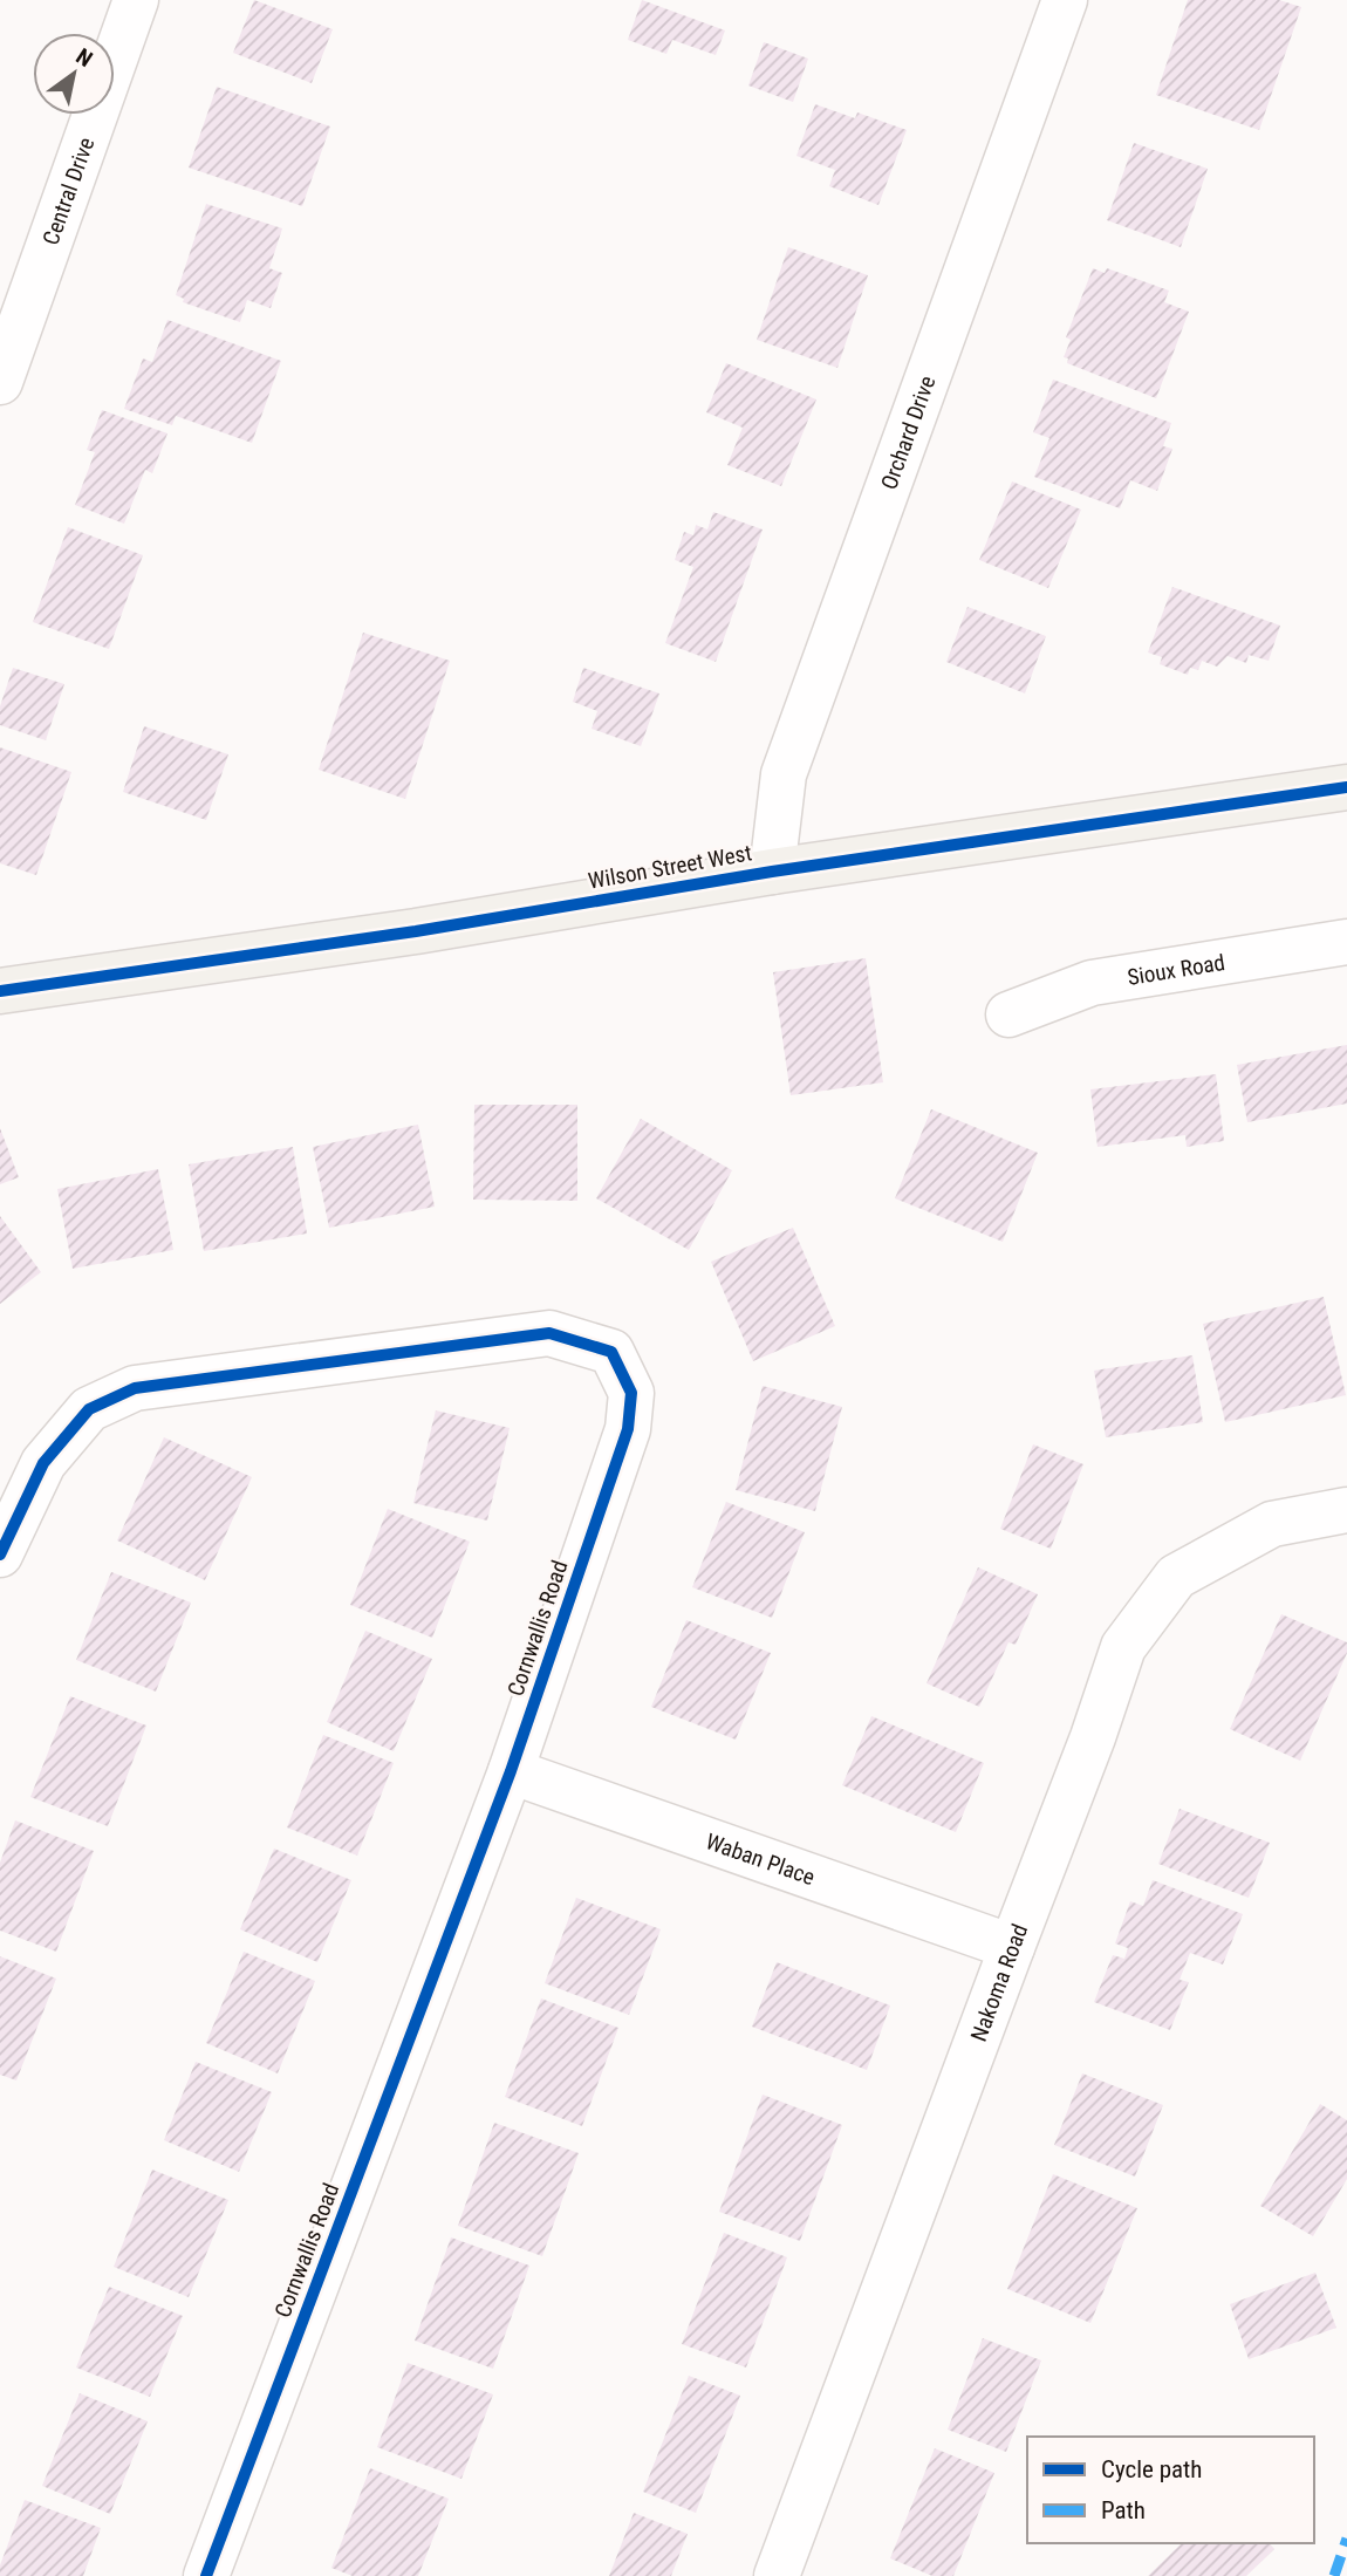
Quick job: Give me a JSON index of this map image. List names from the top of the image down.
{
  "streets": {
    "main road": ["Wilson Street West"],
    "street": [
      "Central Drive",
      "Orchard Drive",
      "Sioux Road",
      "Cornwallis Road",
      "Waban Place",
      "Nakoma Road"
    ]
  },
  "crossings": [
    ["Orchard Drive", "Wilson Street West"],
    ["Cornwallis Road", "Waban Place"],
    ["Waban Place", "Nakoma Road"]
  ],
  "legend": ["Cycle path", "Path"],
  "north": "top right"
}
